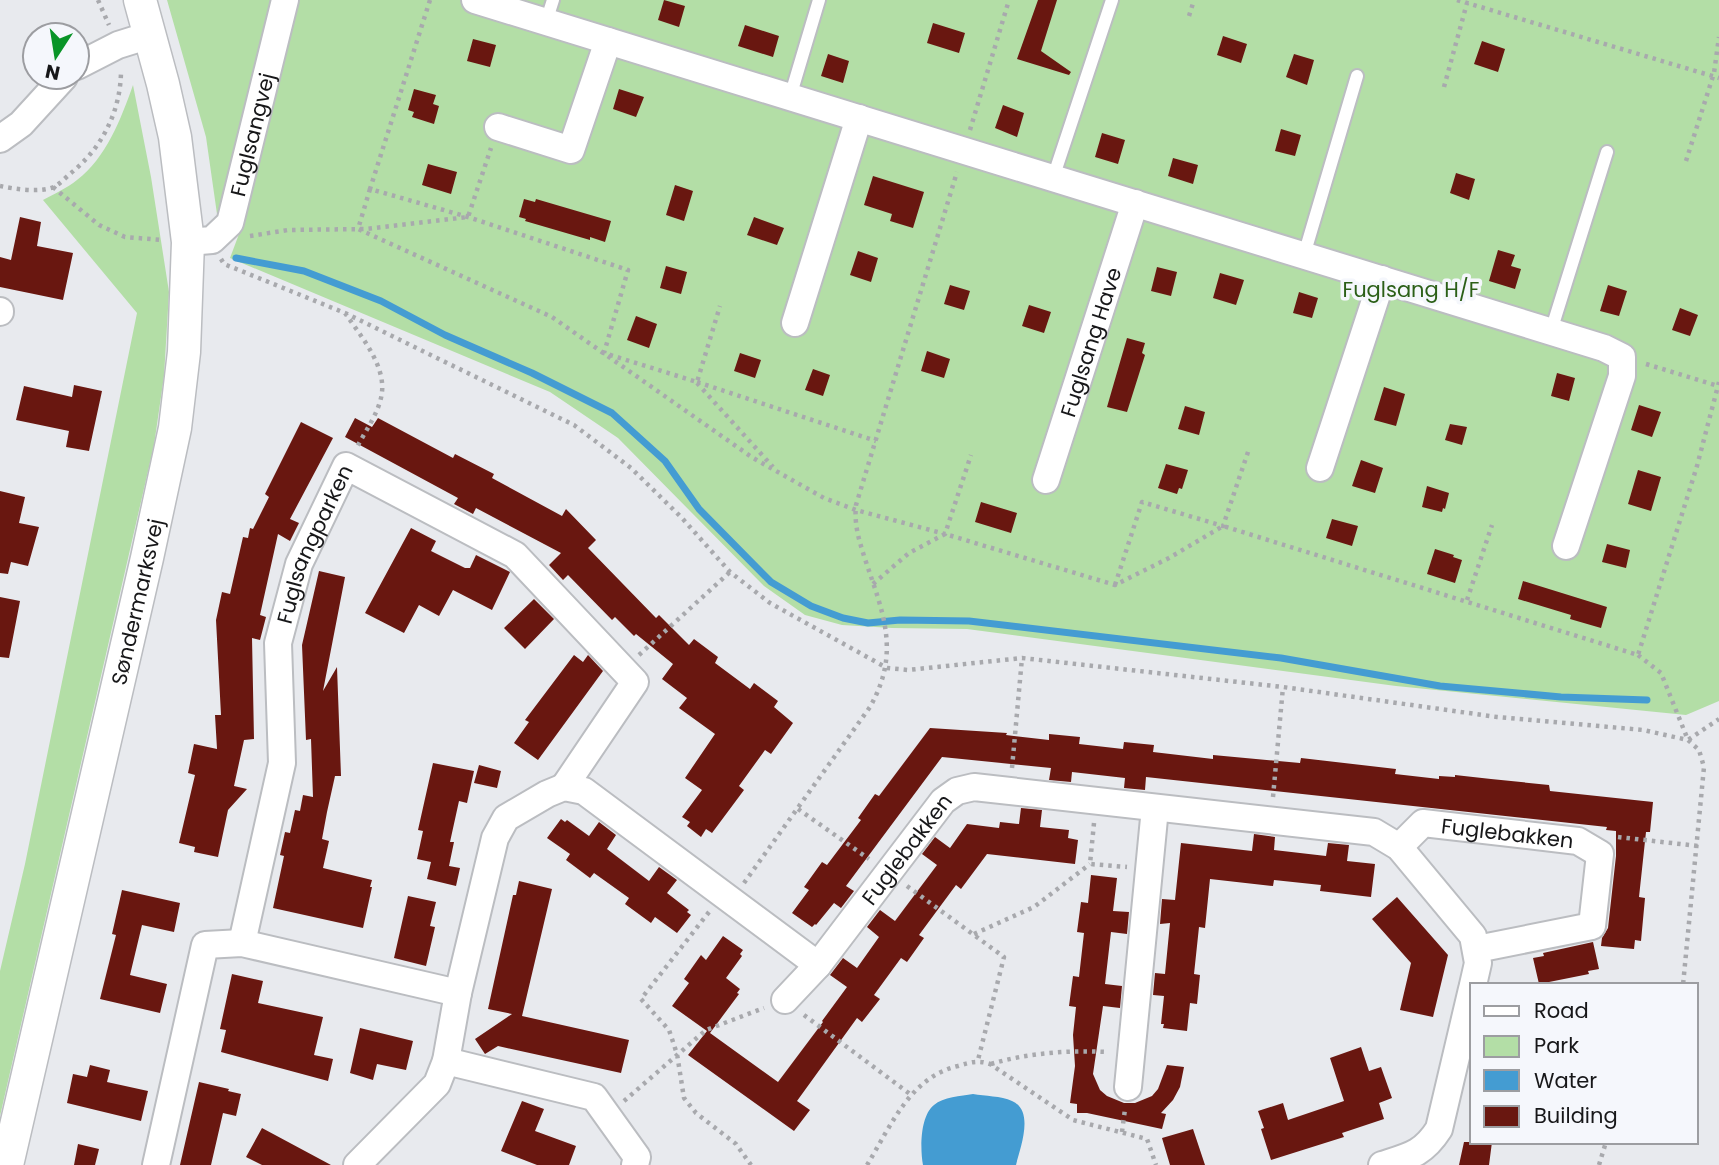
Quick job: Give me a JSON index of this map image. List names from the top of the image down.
{
  "streets": {
    "street": [
      "Fuglsangvej",
      "Fuglsang Have",
      "Fuglsangparken",
      "Søndermarksvej",
      "Fuglebakken"
    ]
  },
  "crossings": [
    ["Fuglsangvej", "Søndermarksvej"]
  ],
  "parks": ["Fuglsang H/F"],
  "legend": [
    "Road",
    "Park",
    "Water",
    "Building"
  ],
  "north": "bottom"
}
